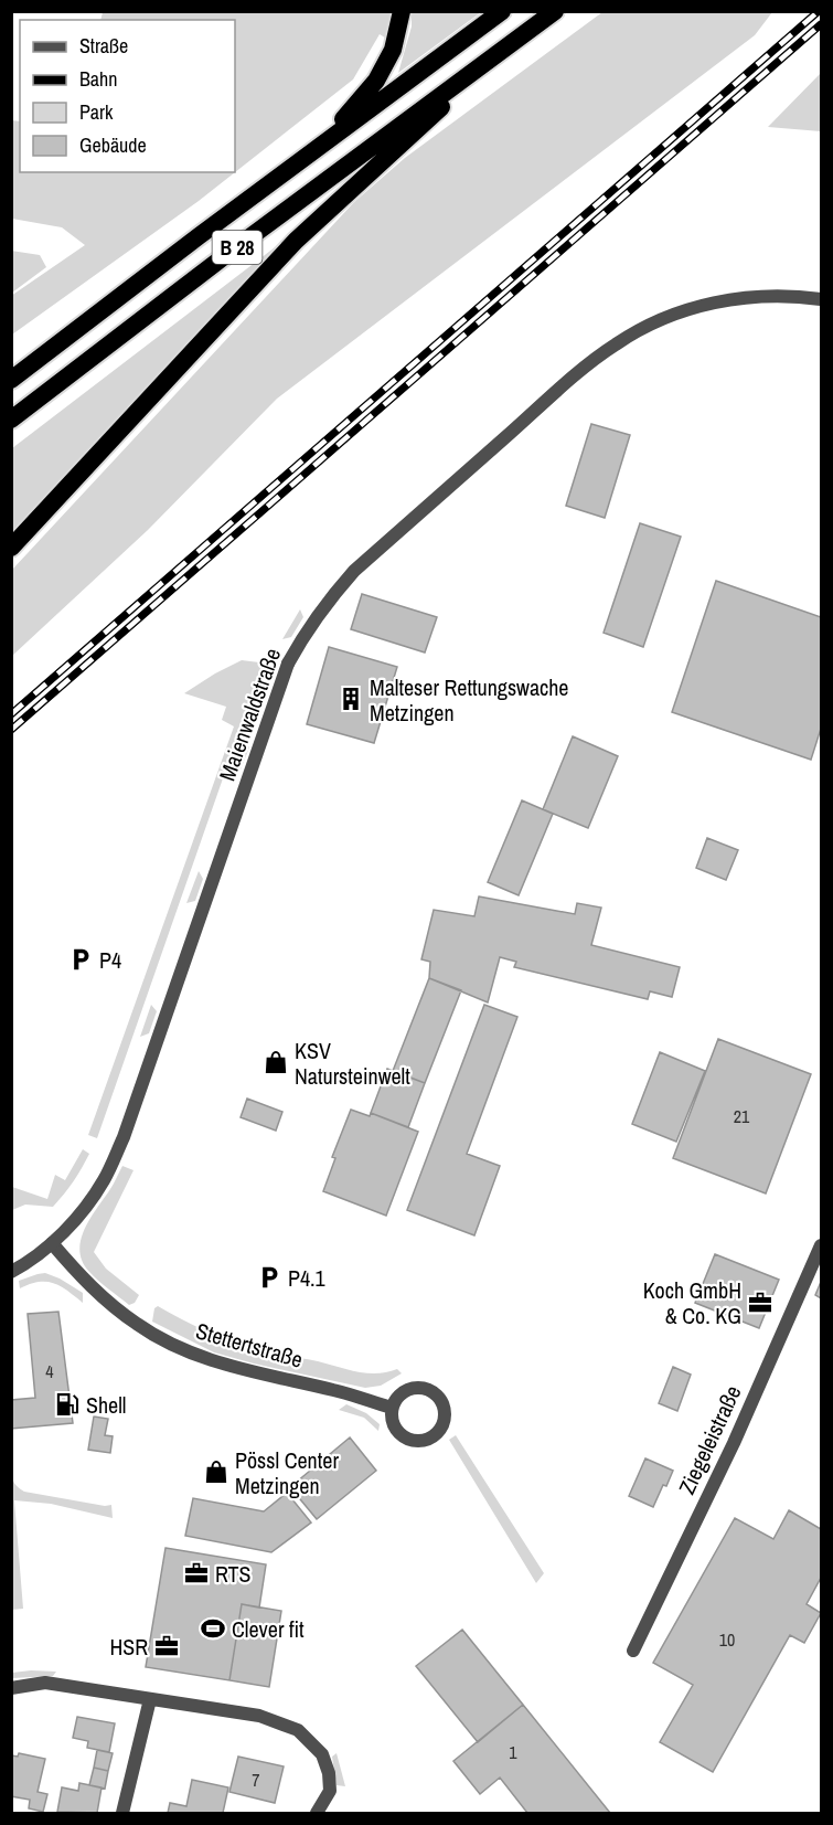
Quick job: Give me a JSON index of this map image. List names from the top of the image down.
{
  "streets": {
    "highway": ["B 28"],
    "street": ["Maienwaldstraße", "Stettertstraße", "Ziegeleistraße"]
  },
  "crossings": [
    ["Maienwaldstraße", "Stettertstraße"]
  ],
  "places": {
    "building": ["Malteser Rettungswache Metzingen"],
    "parking": ["P4", "P4.1"],
    "shop": ["KSV Natursteinwelt", "Pössl Center Metzingen"],
    "office": ["Koch GmbH & Co. KG", "RTS", "HSR"],
    "fuel station": ["Shell"],
    "sports": ["Clever fit"]
  },
  "house_numbers": [
    "21",
    "4",
    "10",
    "1",
    "7"
  ],
  "legend": [
    "Straße",
    "Bahn",
    "Park",
    "Gebäude"
  ]
}
